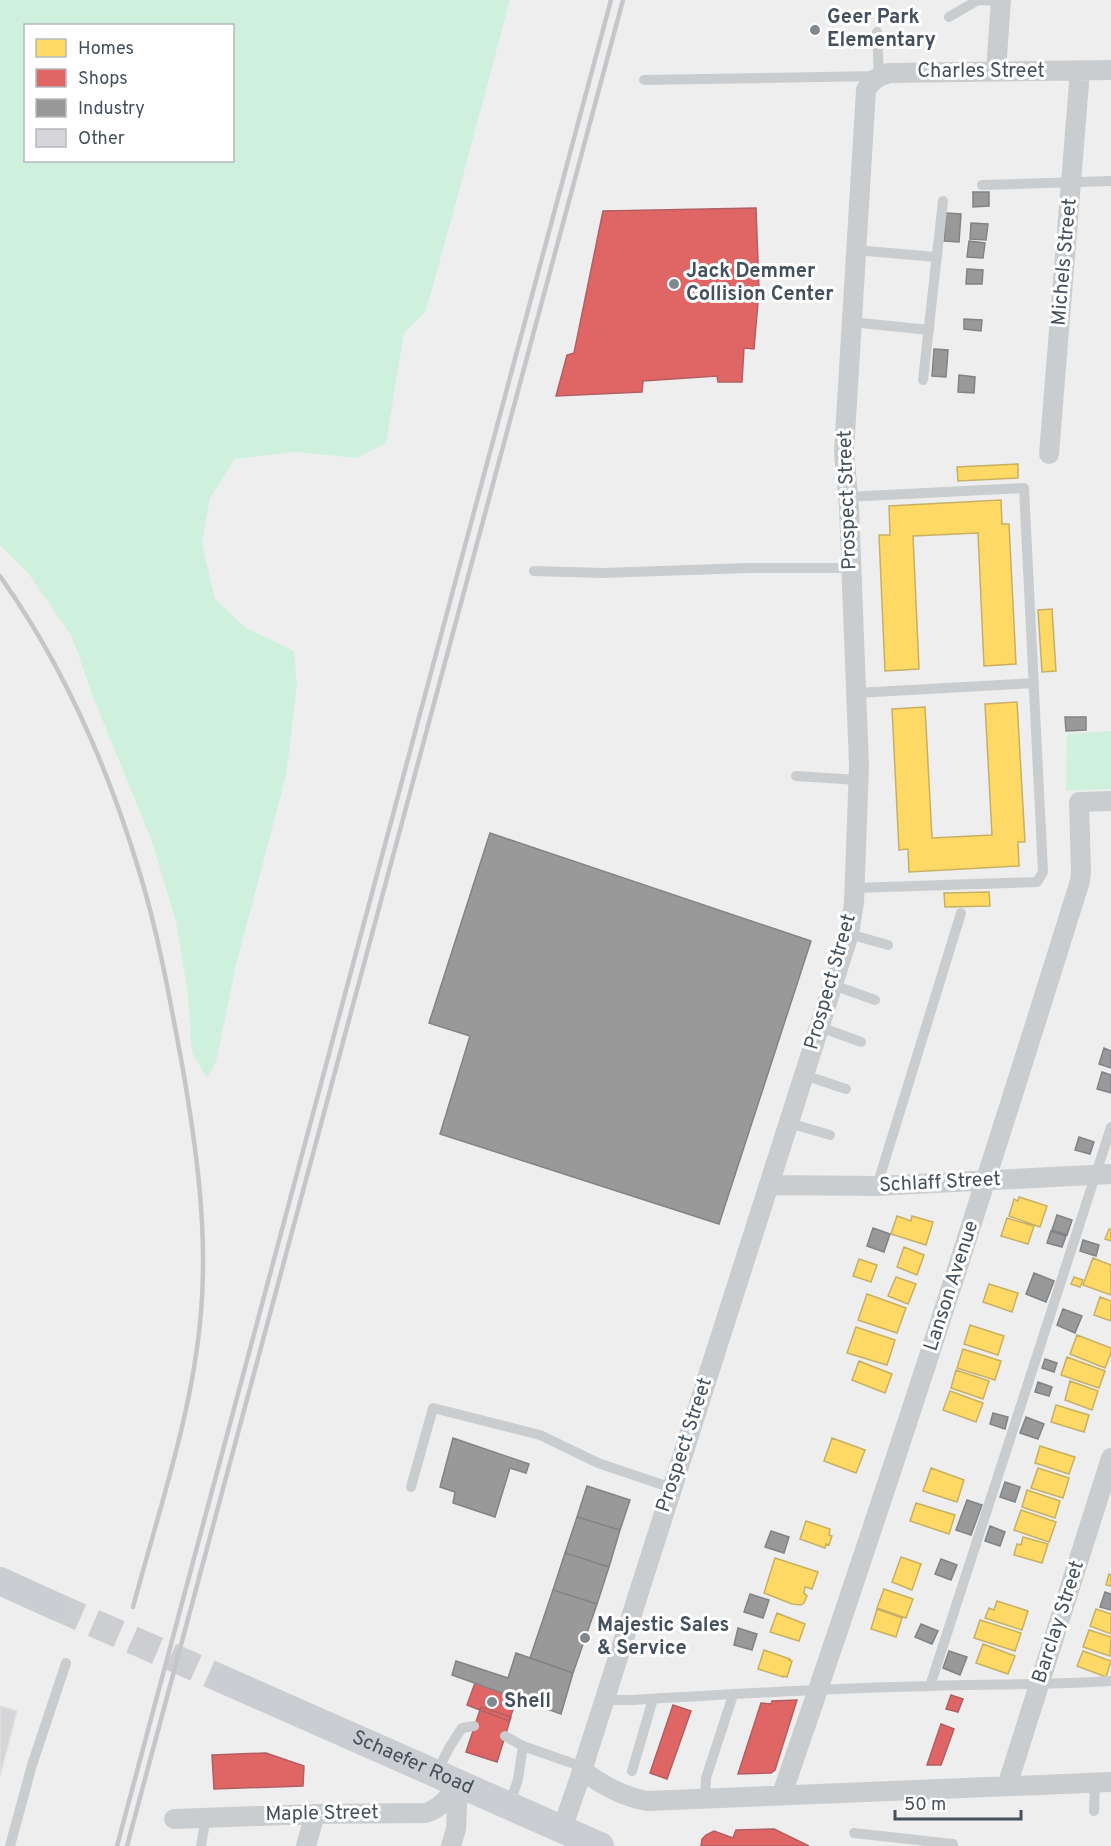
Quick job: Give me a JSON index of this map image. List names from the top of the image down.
{
  "streets": {
    "main road": ["Schaefer Road"],
    "street": [
      "Charles Street",
      "Michels Street",
      "Prospect Street",
      "Schlaff Street",
      "Lanson Avenue",
      "Barclay Street",
      "Maple Street"
    ]
  },
  "crossings": [
    ["Charles Street", "Michels Street"],
    ["Charles Street", "Prospect Street"],
    ["Prospect Street", "Schlaff Street"],
    ["Prospect Street", "Schaefer Road"],
    ["Schlaff Street", "Lanson Avenue"],
    ["Schaefer Road", "Maple Street"]
  ],
  "places": [
    "Geer Park Elementary",
    "Jack Demmer Collision Center",
    "Majestic Sales & Service",
    "Shell"
  ],
  "legend": [
    "Homes",
    "Shops",
    "Industry",
    "Other"
  ],
  "scale_bar": "50 m"
}
